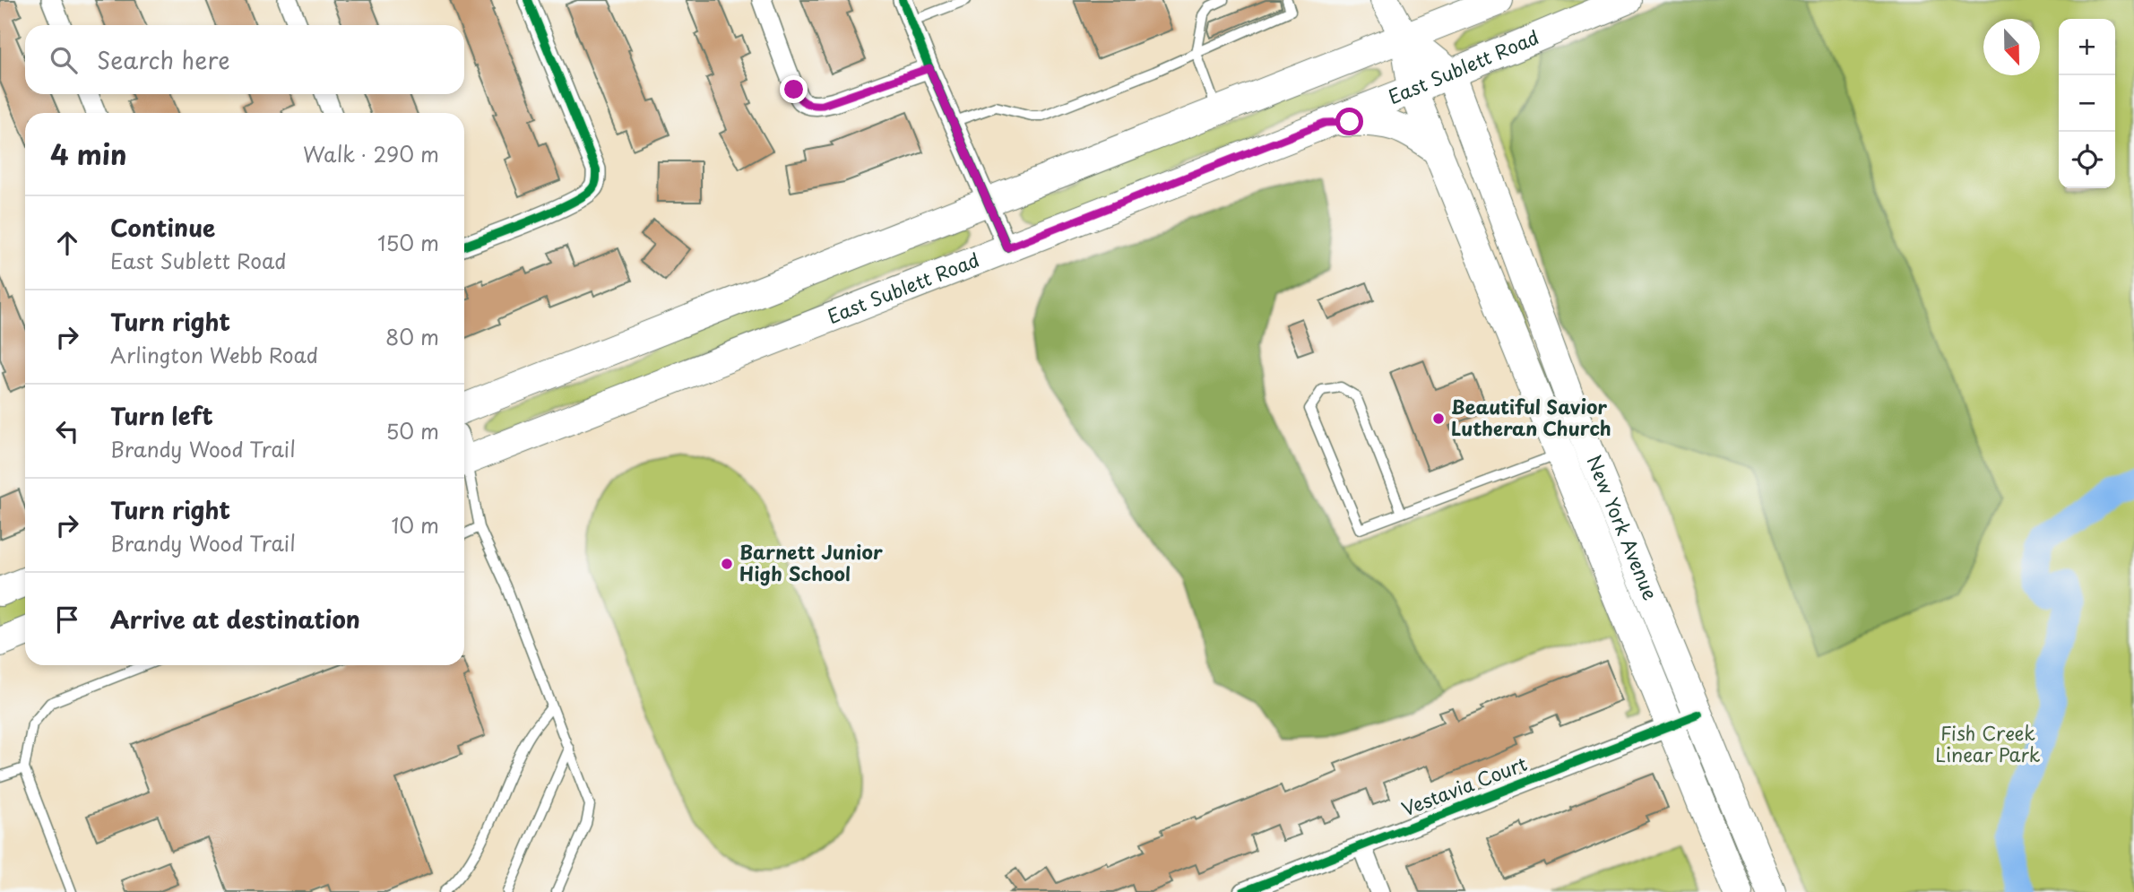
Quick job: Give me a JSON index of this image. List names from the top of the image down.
{
  "streets": {
    "main road": ["East Sublett Road", "New York Avenue"],
    "street": ["Vestavia Court"]
  },
  "crossings": [
    ["East Sublett Road", "New York Avenue"],
    ["New York Avenue", "Vestavia Court"]
  ],
  "parks": ["Fish Creek Linear Park"],
  "places": ["Beautiful Savior Lutheran Church", "Barnett Junior High School"],
  "north": "bottom",
  "page": {
    "map_buttons": ["+", "−"],
    "search": "Search here",
    "heading": ["4 min", "Walk · 290 m"],
    "list": [
      ["Continue", "East Sublett Road", "150 m"],
      ["Turn right", "Arlington Webb Road", "80 m"],
      ["Turn left", "Brandy Wood Trail", "50 m"],
      ["Turn right", "Brandy Wood Trail", "10 m"],
      "Arrive at destination"
    ]
  }
}
